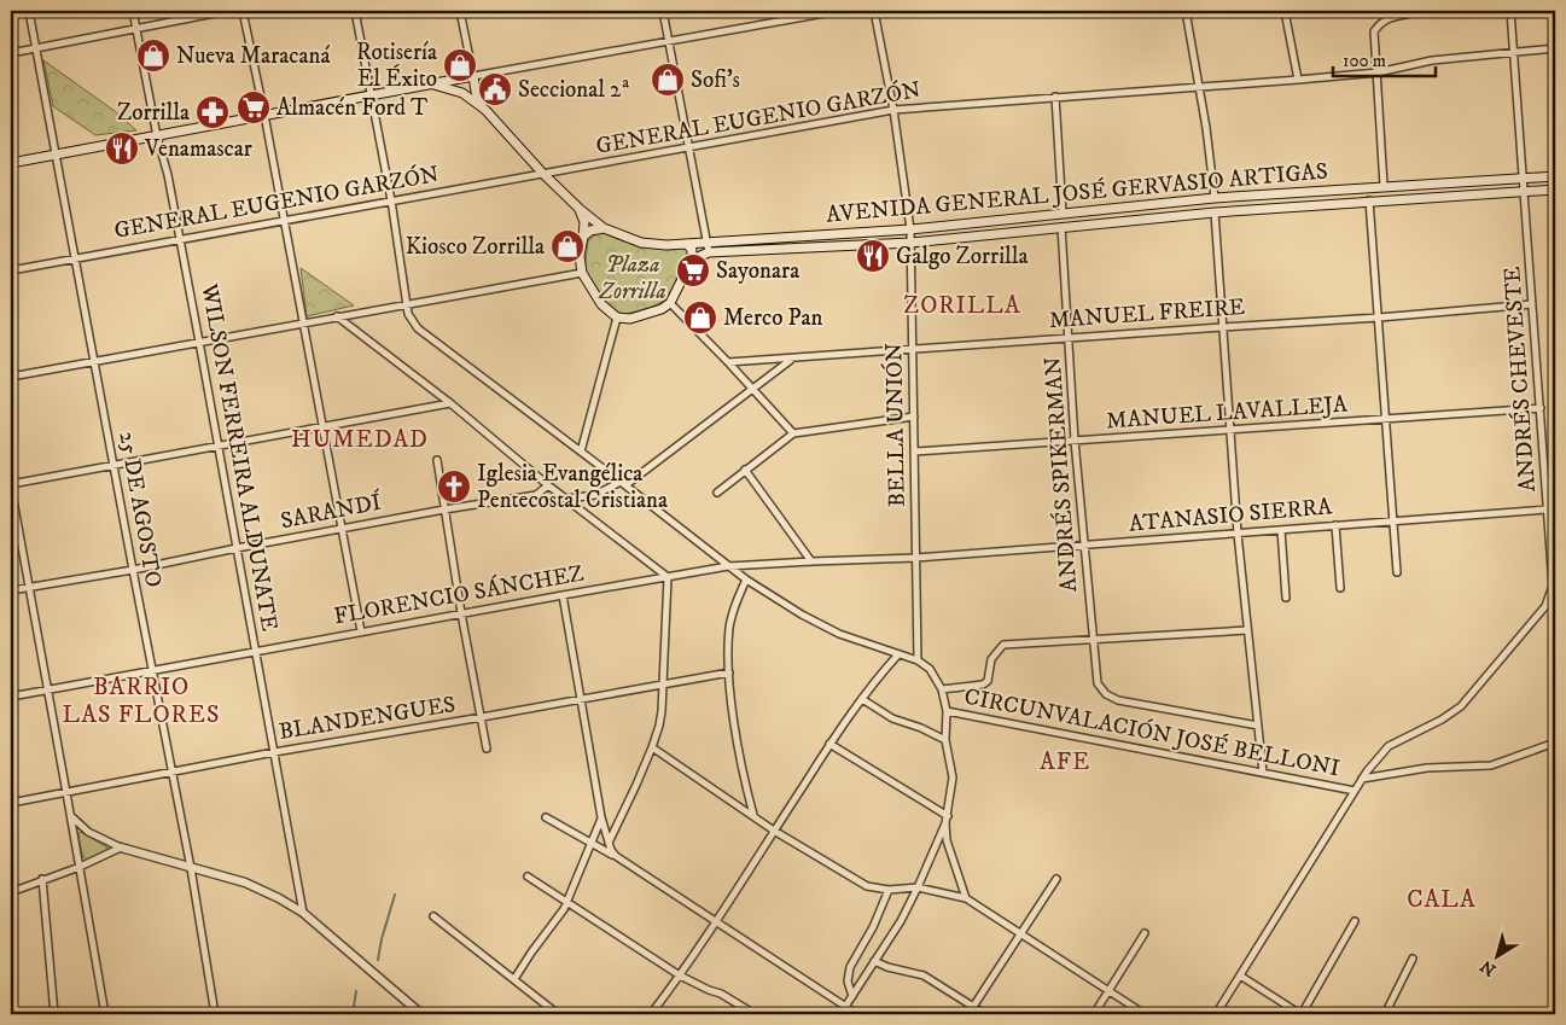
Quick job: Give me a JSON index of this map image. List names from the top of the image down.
{
  "streets": {
    "main road": ["AVENIDA GENERAL JOSÉ GERVASIO ARTIGAS"],
    "street": [
      "GENERAL EUGENIO GARZÓN",
      "MANUEL FREIRE",
      "ANDRÉS CHEVESTE",
      "MANUEL LAVALLEJA",
      "BELLA UNIÓN",
      "WILSON FERREIRA ALDUNATE",
      "ANDRÉS SPIKERMAN",
      "25 DE AGOSTO",
      "SARANDÍ",
      "ATANASIO SIERRA",
      "FLORENCIO SÁNCHEZ",
      "BLANDENGUES",
      "CIRCUNVALACIÓN JOSÉ BELLONI"
    ]
  },
  "crossings": [
    ["GENERAL EUGENIO GARZÓN", "AVENIDA GENERAL JOSÉ GERVASIO ARTIGAS"],
    ["GENERAL EUGENIO GARZÓN", "ANDRÉS CHEVESTE"],
    ["GENERAL EUGENIO GARZÓN", "BELLA UNIÓN"],
    ["GENERAL EUGENIO GARZÓN", "WILSON FERREIRA ALDUNATE"],
    ["GENERAL EUGENIO GARZÓN", "25 DE AGOSTO"],
    ["GENERAL EUGENIO GARZÓN", "CIRCUNVALACIÓN JOSÉ BELLONI"],
    ["AVENIDA GENERAL JOSÉ GERVASIO ARTIGAS", "ANDRÉS CHEVESTE"],
    ["AVENIDA GENERAL JOSÉ GERVASIO ARTIGAS", "BELLA UNIÓN"],
    ["AVENIDA GENERAL JOSÉ GERVASIO ARTIGAS", "ANDRÉS SPIKERMAN"],
    ["MANUEL FREIRE", "ANDRÉS CHEVESTE"],
    ["MANUEL FREIRE", "BELLA UNIÓN"],
    ["MANUEL FREIRE", "ANDRÉS SPIKERMAN"],
    ["ANDRÉS CHEVESTE", "MANUEL LAVALLEJA"],
    ["ANDRÉS CHEVESTE", "ATANASIO SIERRA"],
    ["MANUEL LAVALLEJA", "BELLA UNIÓN"],
    ["MANUEL LAVALLEJA", "ANDRÉS SPIKERMAN"],
    ["BELLA UNIÓN", "ATANASIO SIERRA"],
    ["BELLA UNIÓN", "FLORENCIO SÁNCHEZ"],
    ["BELLA UNIÓN", "CIRCUNVALACIÓN JOSÉ BELLONI"],
    ["WILSON FERREIRA ALDUNATE", "SARANDÍ"],
    ["WILSON FERREIRA ALDUNATE", "FLORENCIO SÁNCHEZ"],
    ["WILSON FERREIRA ALDUNATE", "BLANDENGUES"],
    ["ANDRÉS SPIKERMAN", "ATANASIO SIERRA"],
    ["25 DE AGOSTO", "SARANDÍ"],
    ["25 DE AGOSTO", "FLORENCIO SÁNCHEZ"],
    ["25 DE AGOSTO", "BLANDENGUES"],
    ["ATANASIO SIERRA", "FLORENCIO SÁNCHEZ"],
    ["FLORENCIO SÁNCHEZ", "CIRCUNVALACIÓN JOSÉ BELLONI"]
  ],
  "districts": [
    "ZORILLA",
    "HUMEDAD",
    "BARRIO LAS FLORES",
    "AFE",
    "CALA"
  ],
  "parks": ["Plaza Zorrilla"],
  "places": {
    "shop": [
      "Nueva Maracaná",
      "Rotisería El Éxito",
      "Sofi's",
      "Kiosco Zorrilla",
      "Merco Pan"
    ],
    "public building": ["Seccional 2ª"],
    "supermarket": ["Almacén Ford T", "Sayonara"],
    "pharmacy": ["Zorrilla"],
    "restaurant": ["Venamascar", "Galgo Zorrilla"],
    "church": ["Iglesia Evangélica Pentecostal Cristiana"]
  },
  "scale_bar": "100 m",
  "north": "bottom left"
}
